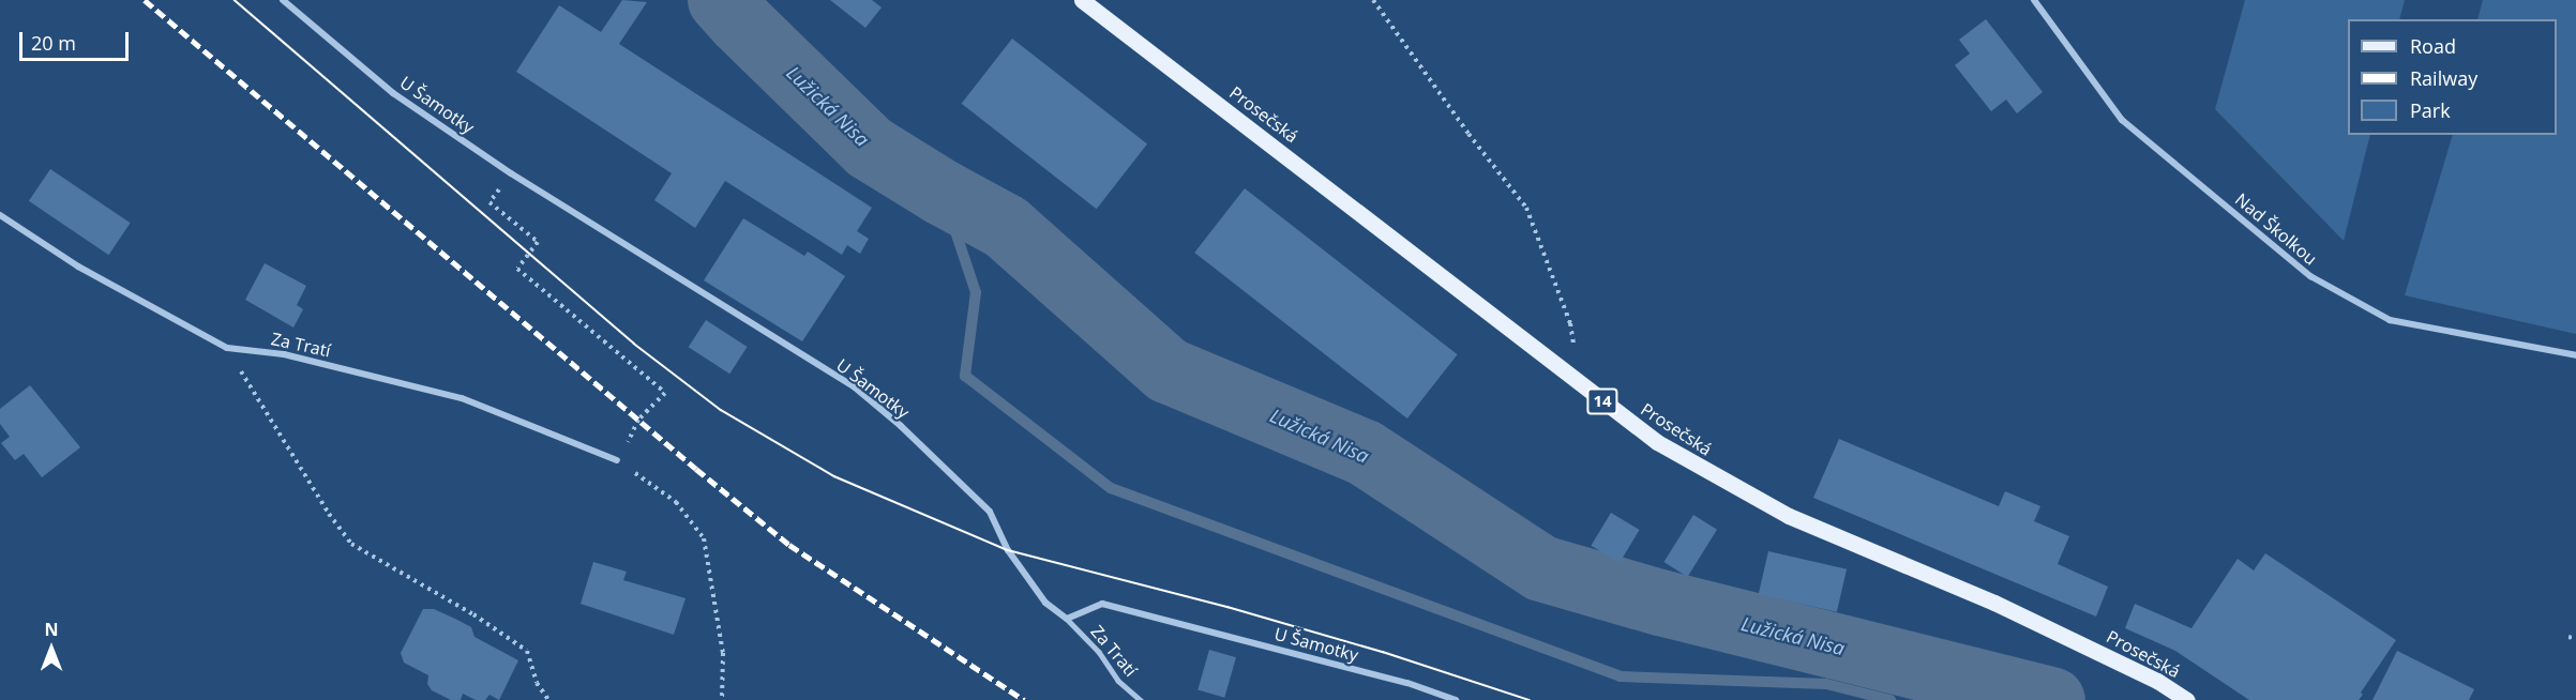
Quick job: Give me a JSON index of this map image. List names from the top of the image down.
{
  "streets": {
    "main road": ["Prosečská", "14"],
    "street": ["U Šamotky", "Nad Školkou", "Za Tratí"]
  },
  "crossings": [
    ["U Šamotky", "Za Tratí"]
  ],
  "water": ["Lužická Nisa"],
  "legend": ["Road", "Railway", "Park"],
  "scale_bar": "20 m",
  "north": "top"
}
